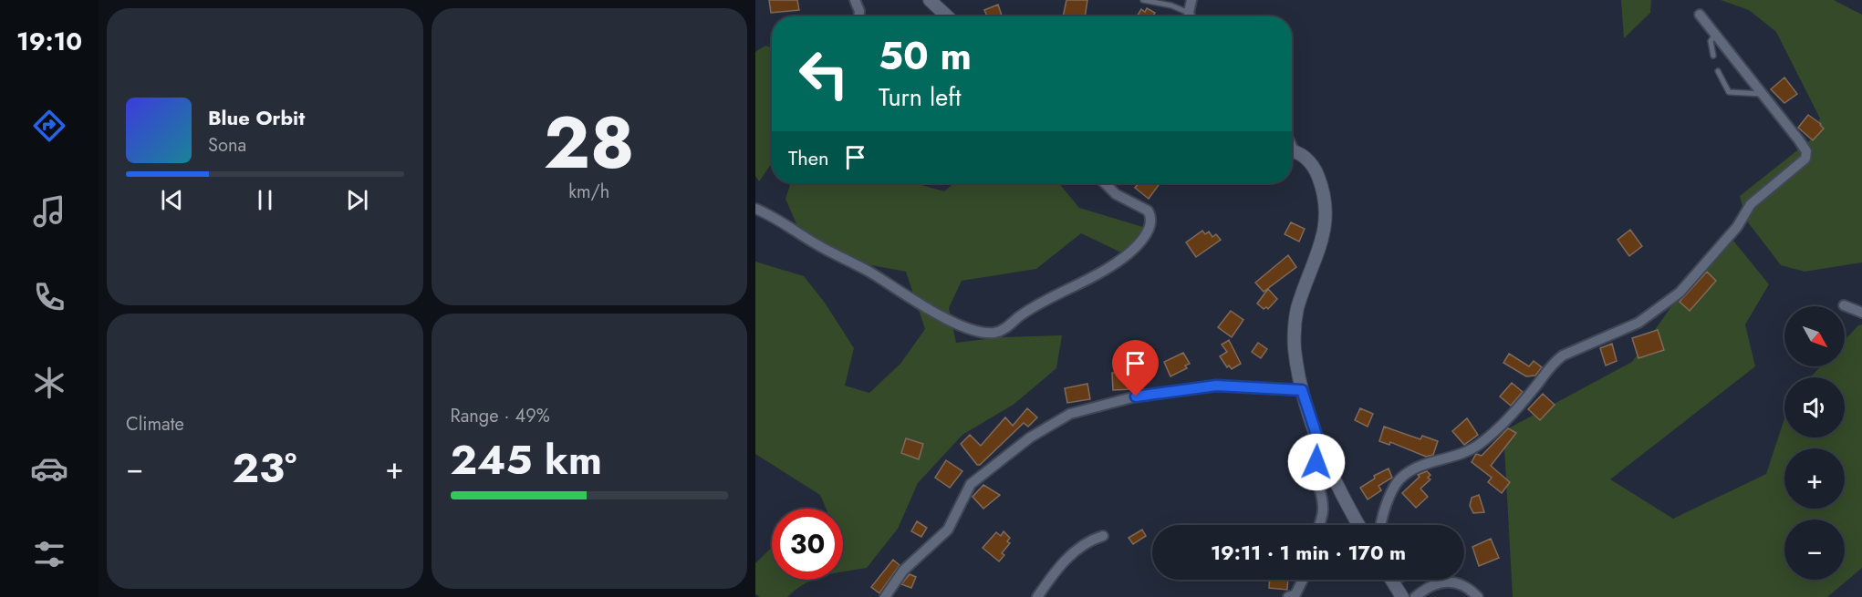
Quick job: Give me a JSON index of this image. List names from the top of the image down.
{
  "north": "bottom right",
  "page": {
    "tabs": "19:10",
    "tile": [
      ["28", "km/h"],
      "Climate",
      ["Range · 49%", "245 km"]
    ],
    "turn": ["50 m", "Turn left"],
    "song": ["Blue Orbit", "Sona"],
    "then": "Then",
    "map_buttons": ["+", "−"],
    "heat": ["−", "23°", "+"],
    "limit": "30",
    "trip": "19:11 · 1 min · 170 m"
  }
}
